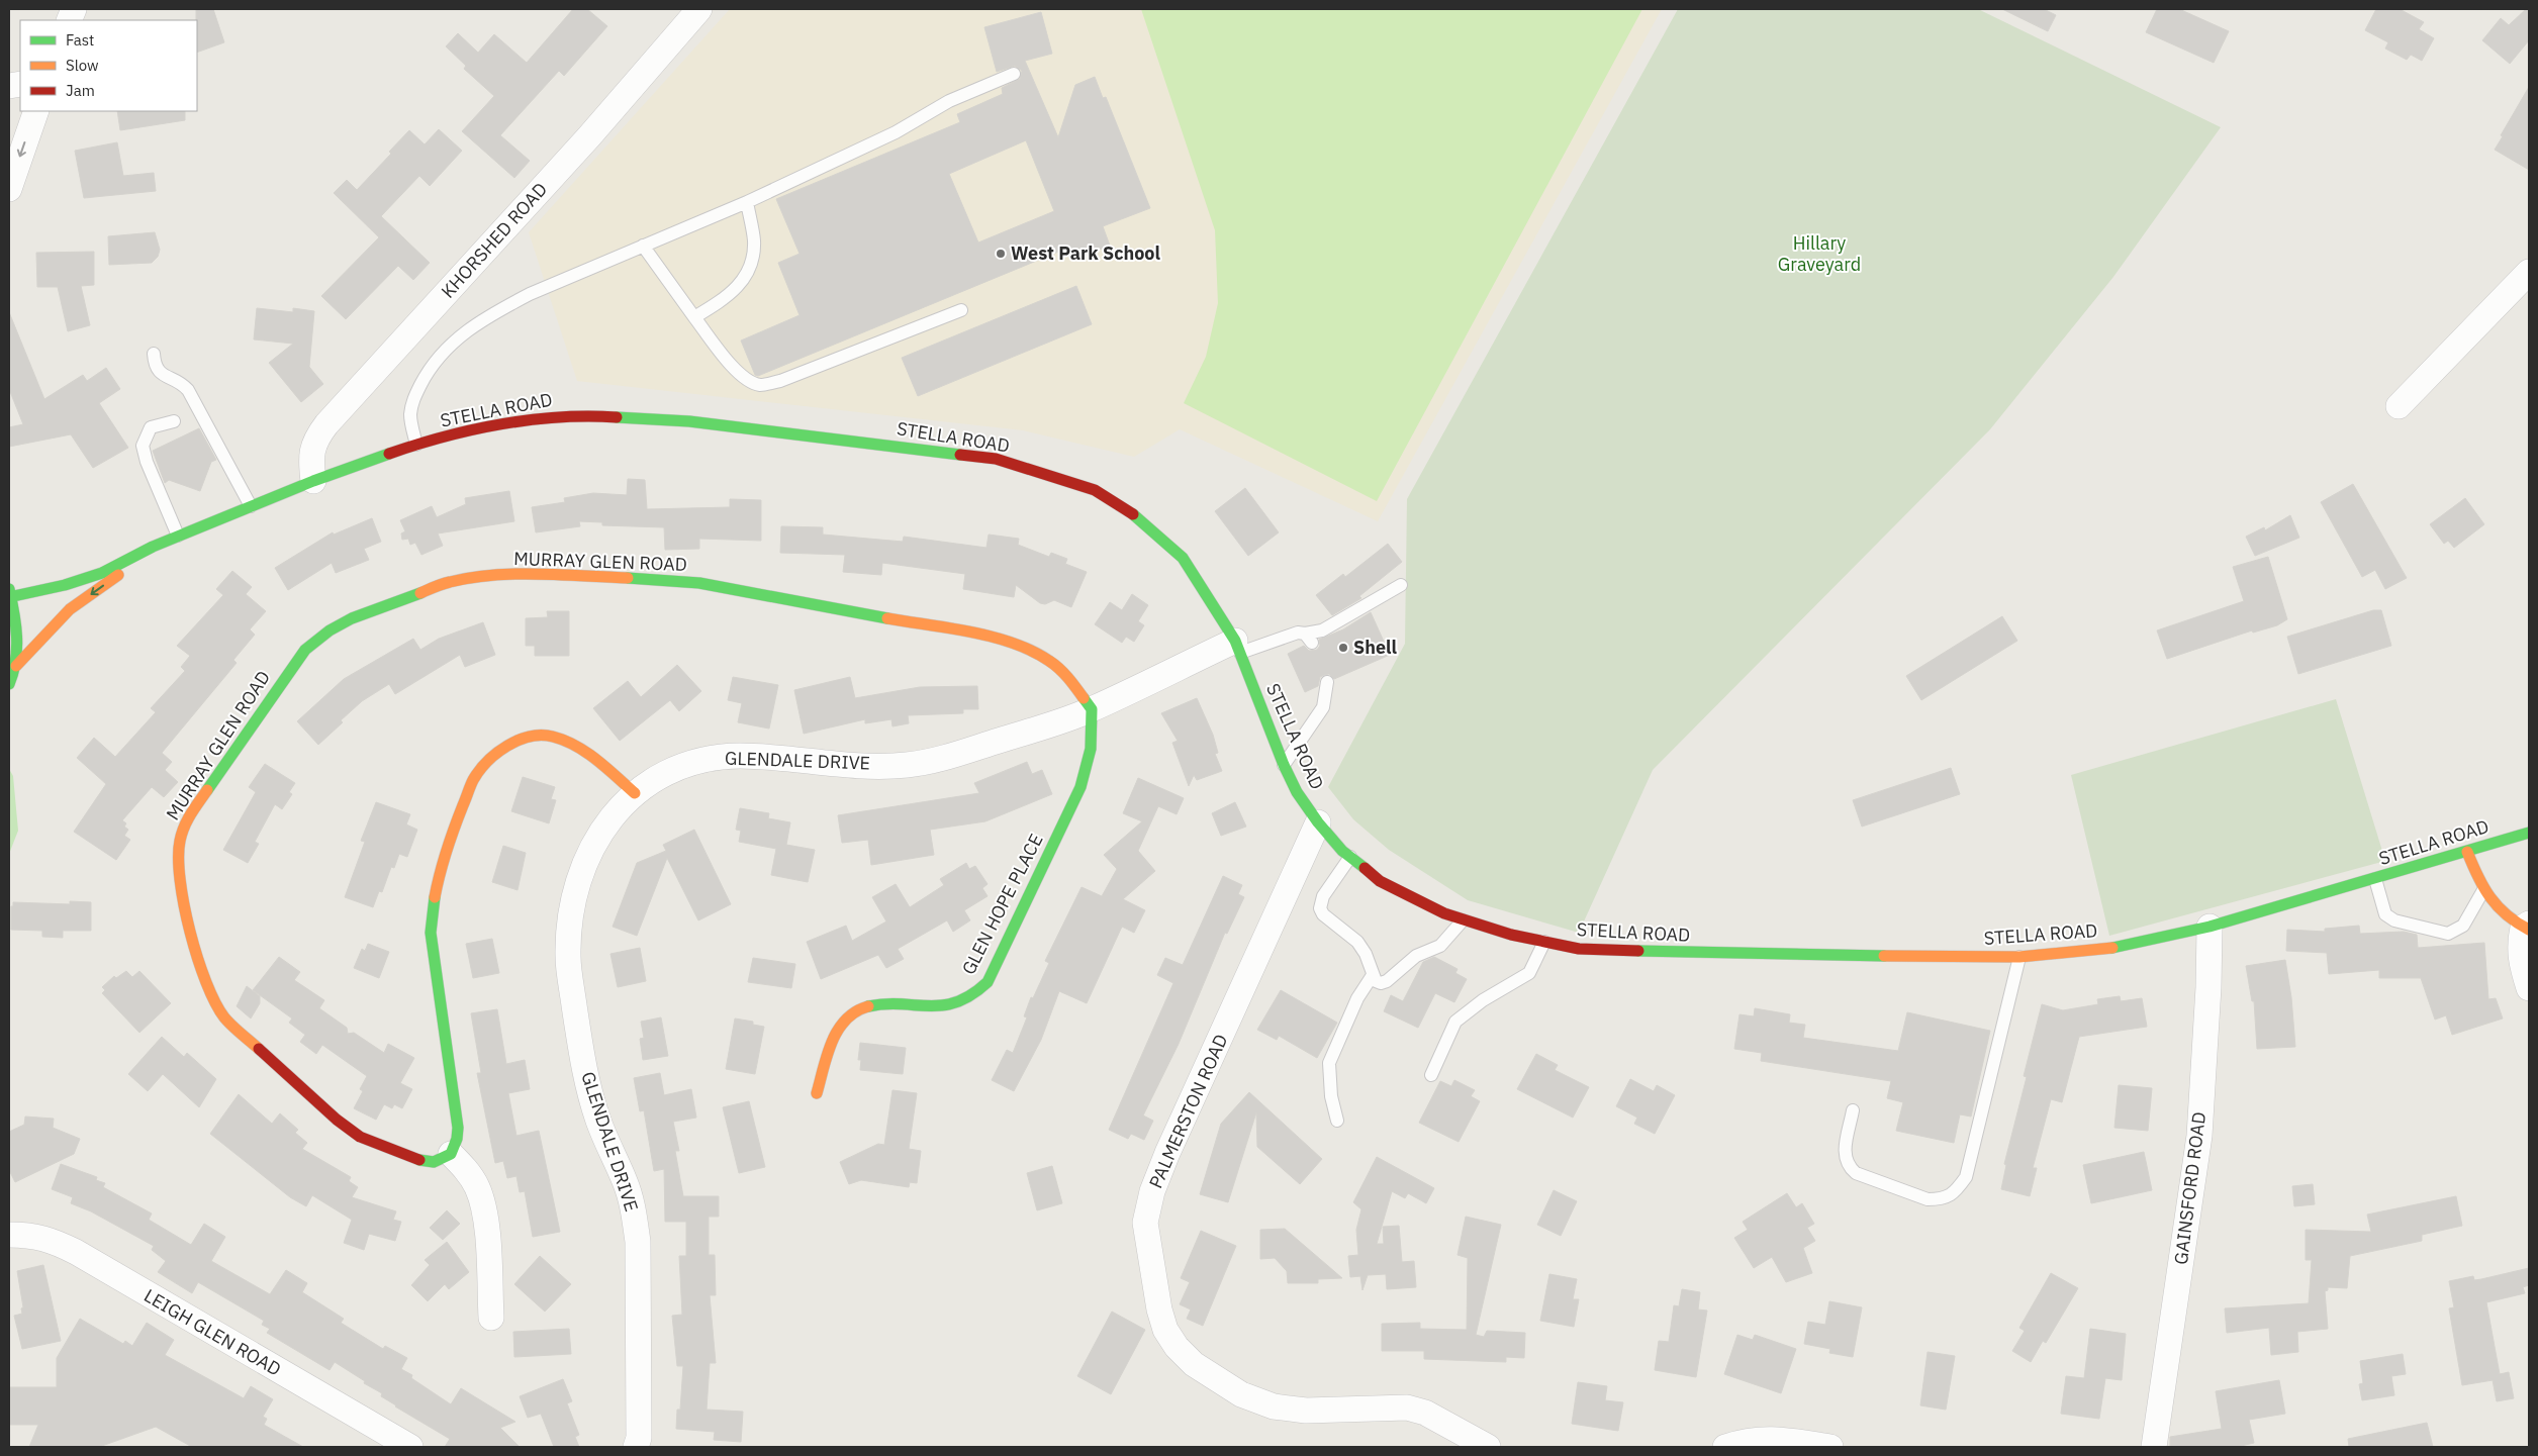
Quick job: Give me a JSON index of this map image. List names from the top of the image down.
{
  "streets": {
    "main road": ["STELLA ROAD", "MURRAY GLEN ROAD", "GLEN HOPE PLACE"],
    "street": [
      "KHORSHED ROAD",
      "GLENDALE DRIVE",
      "PALMERSTON ROAD",
      "GAINSFORD ROAD",
      "LEIGH GLEN ROAD"
    ]
  },
  "crossings": [
    ["KHORSHED ROAD", "STELLA ROAD"],
    ["STELLA ROAD", "GLENDALE DRIVE"],
    ["STELLA ROAD", "PALMERSTON ROAD"],
    ["STELLA ROAD", "GAINSFORD ROAD"],
    ["MURRAY GLEN ROAD", "GLENDALE DRIVE"],
    ["MURRAY GLEN ROAD", "GLEN HOPE PLACE"],
    ["GLENDALE DRIVE", "GLEN HOPE PLACE"]
  ],
  "parks": ["Hillary Graveyard"],
  "places": ["West Park School", "Shell"],
  "legend": ["Fast", "Slow", "Jam"]
}
